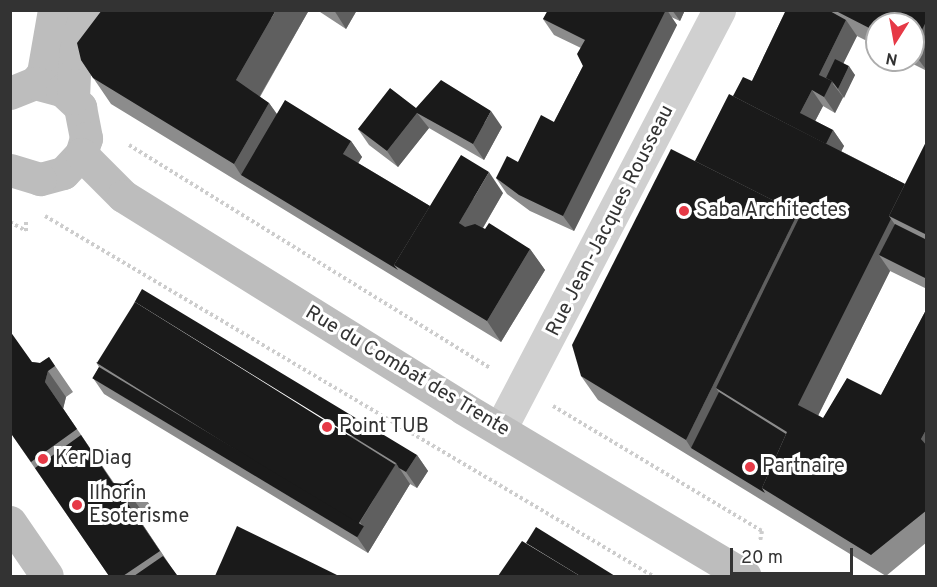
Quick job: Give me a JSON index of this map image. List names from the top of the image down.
{
  "streets": {
    "main road": ["Rue du Combat des Trente"],
    "street": ["Rue Jean-Jacques Rousseau"]
  },
  "crossings": [
    ["Rue Jean-Jacques Rousseau", "Rue du Combat des Trente"]
  ],
  "places": [
    "Saba Architectes",
    "Point TUB",
    "Ker Diag",
    "Partnaire",
    "Ilhorin Esoterisme"
  ],
  "scale_bar": "20 m",
  "north": "bottom"
}
